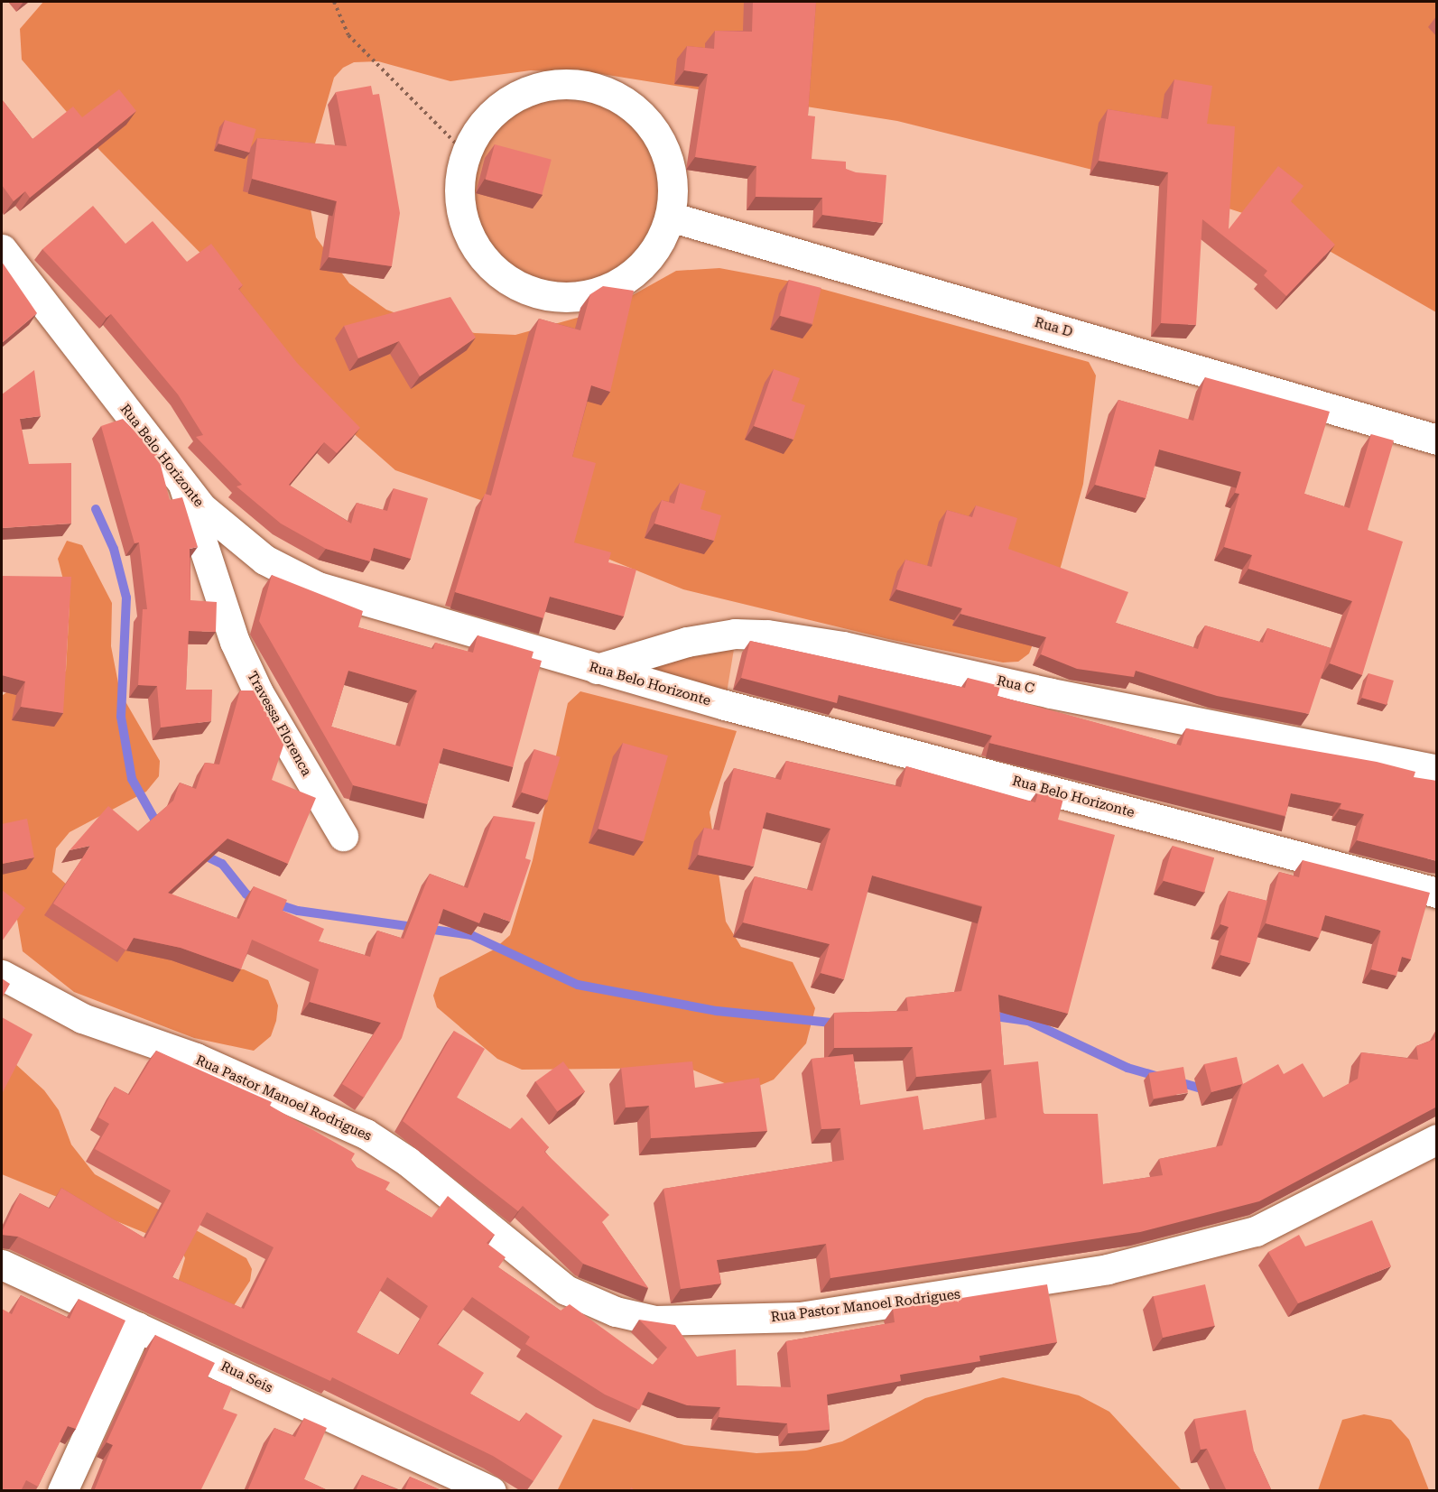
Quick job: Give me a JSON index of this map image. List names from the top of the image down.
{
  "streets": {
    "street": [
      "Rua D",
      "Rua Belo Horizonte",
      "Rua C",
      "Travessa Florenca",
      "Rua Pastor Manoel Rodrigues",
      "Rua Seis"
    ]
  },
  "crossings": [
    ["Rua Belo Horizonte", "Rua C"],
    ["Rua Belo Horizonte", "Travessa Florenca"]
  ]
}
